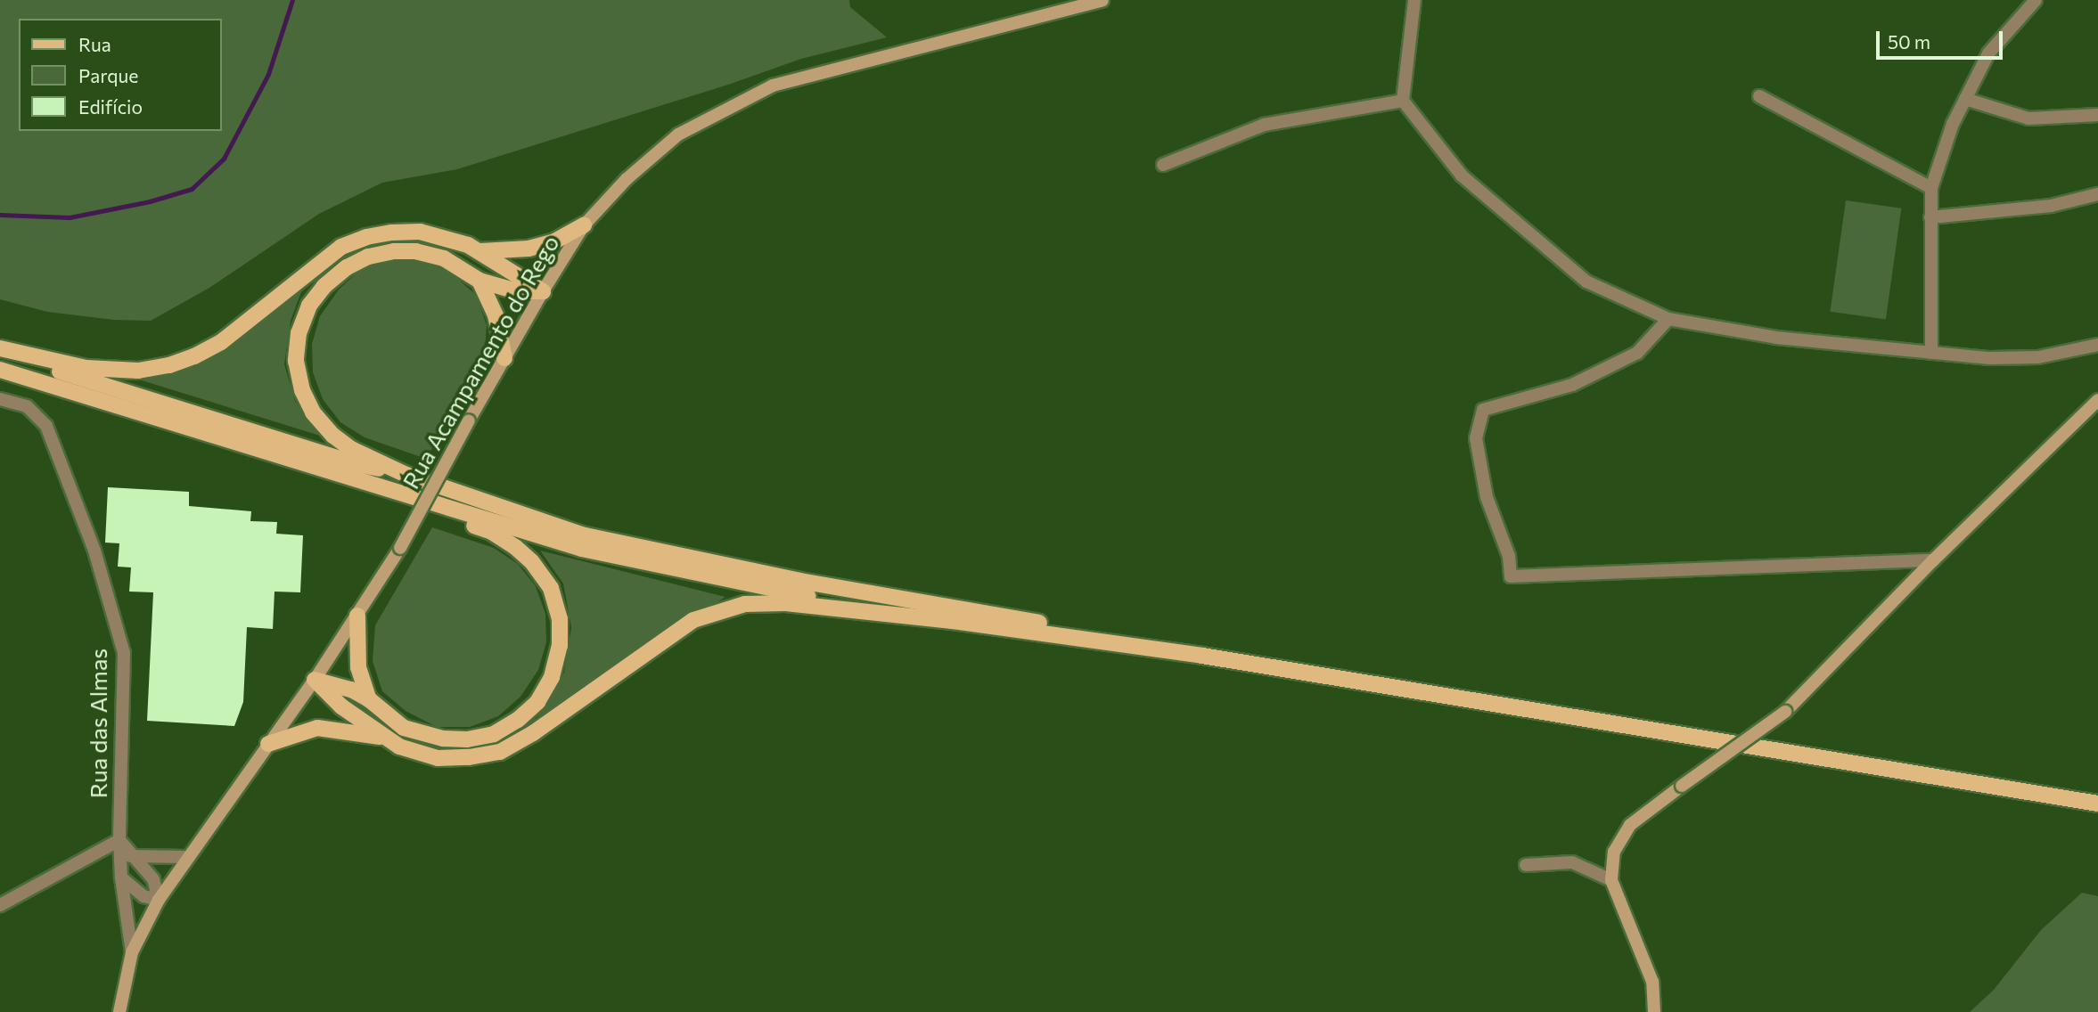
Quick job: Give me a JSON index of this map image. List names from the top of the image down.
{
  "streets": {
    "main road": ["Rua Acampamento do Rego"],
    "street": ["Rua das Almas"]
  },
  "crossings": [
    ["Rua Acampamento do Rego", "Rua das Almas"]
  ],
  "legend": ["Rua", "Parque", "Edifício"],
  "scale_bar": "50 m"
}
